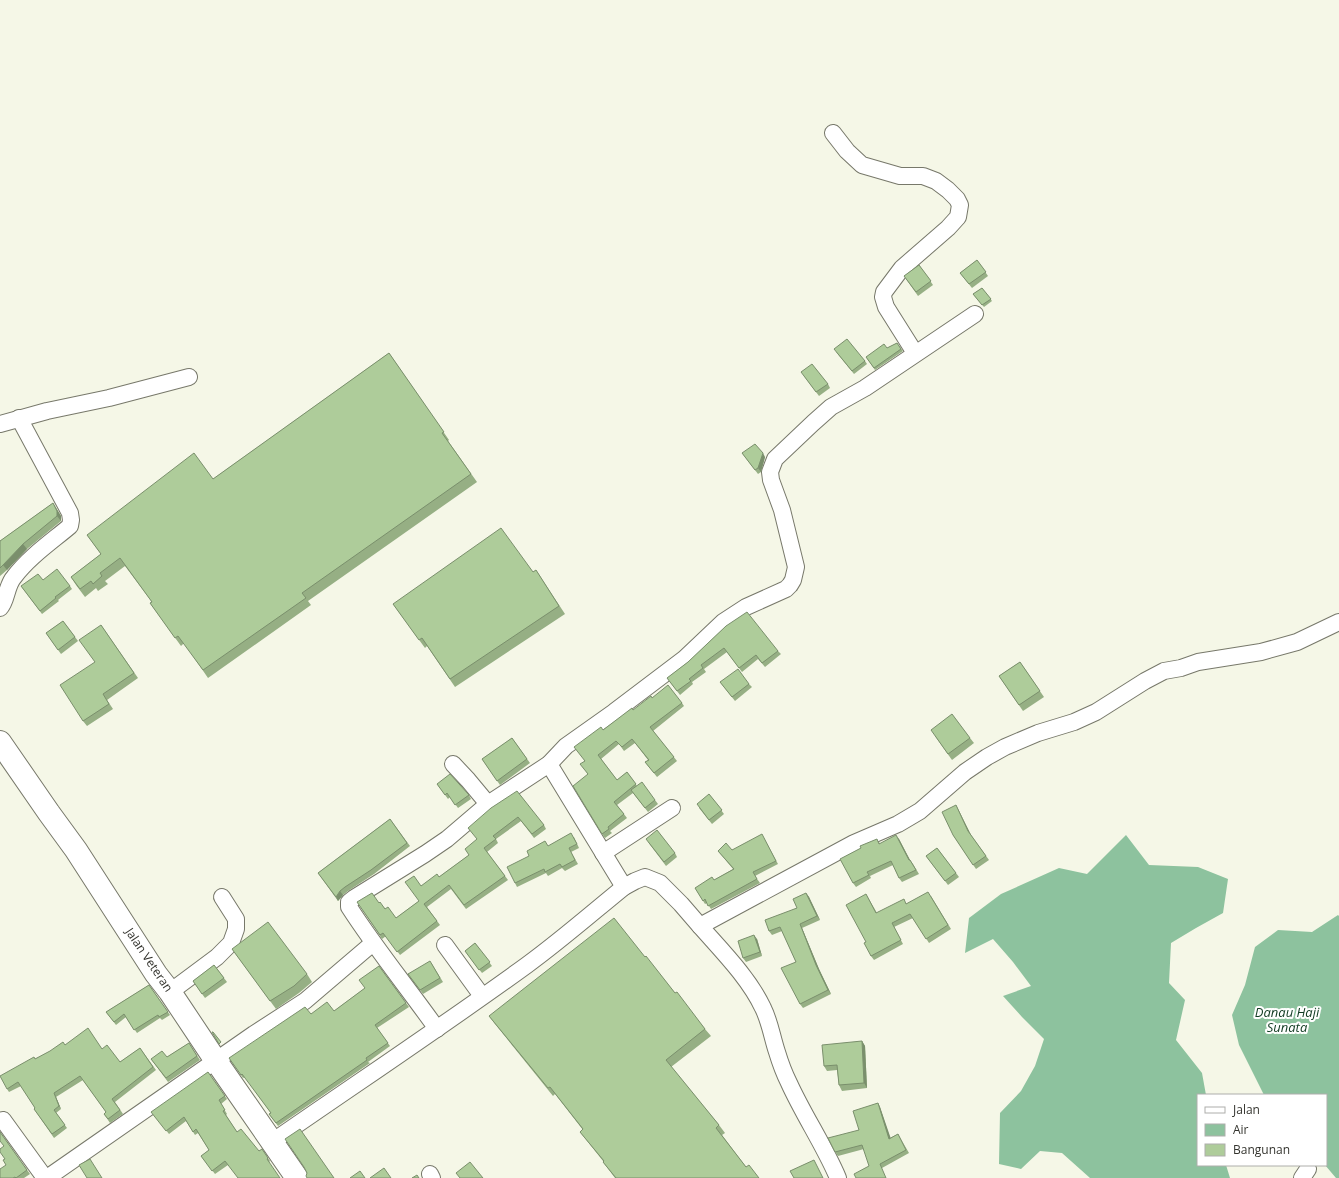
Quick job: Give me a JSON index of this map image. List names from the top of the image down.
{
  "streets": {
    "main road": ["Jalan Veteran"]
  },
  "water": ["Danau Haji Sunata"],
  "legend": ["Jalan", "Air", "Bangunan"]
}
